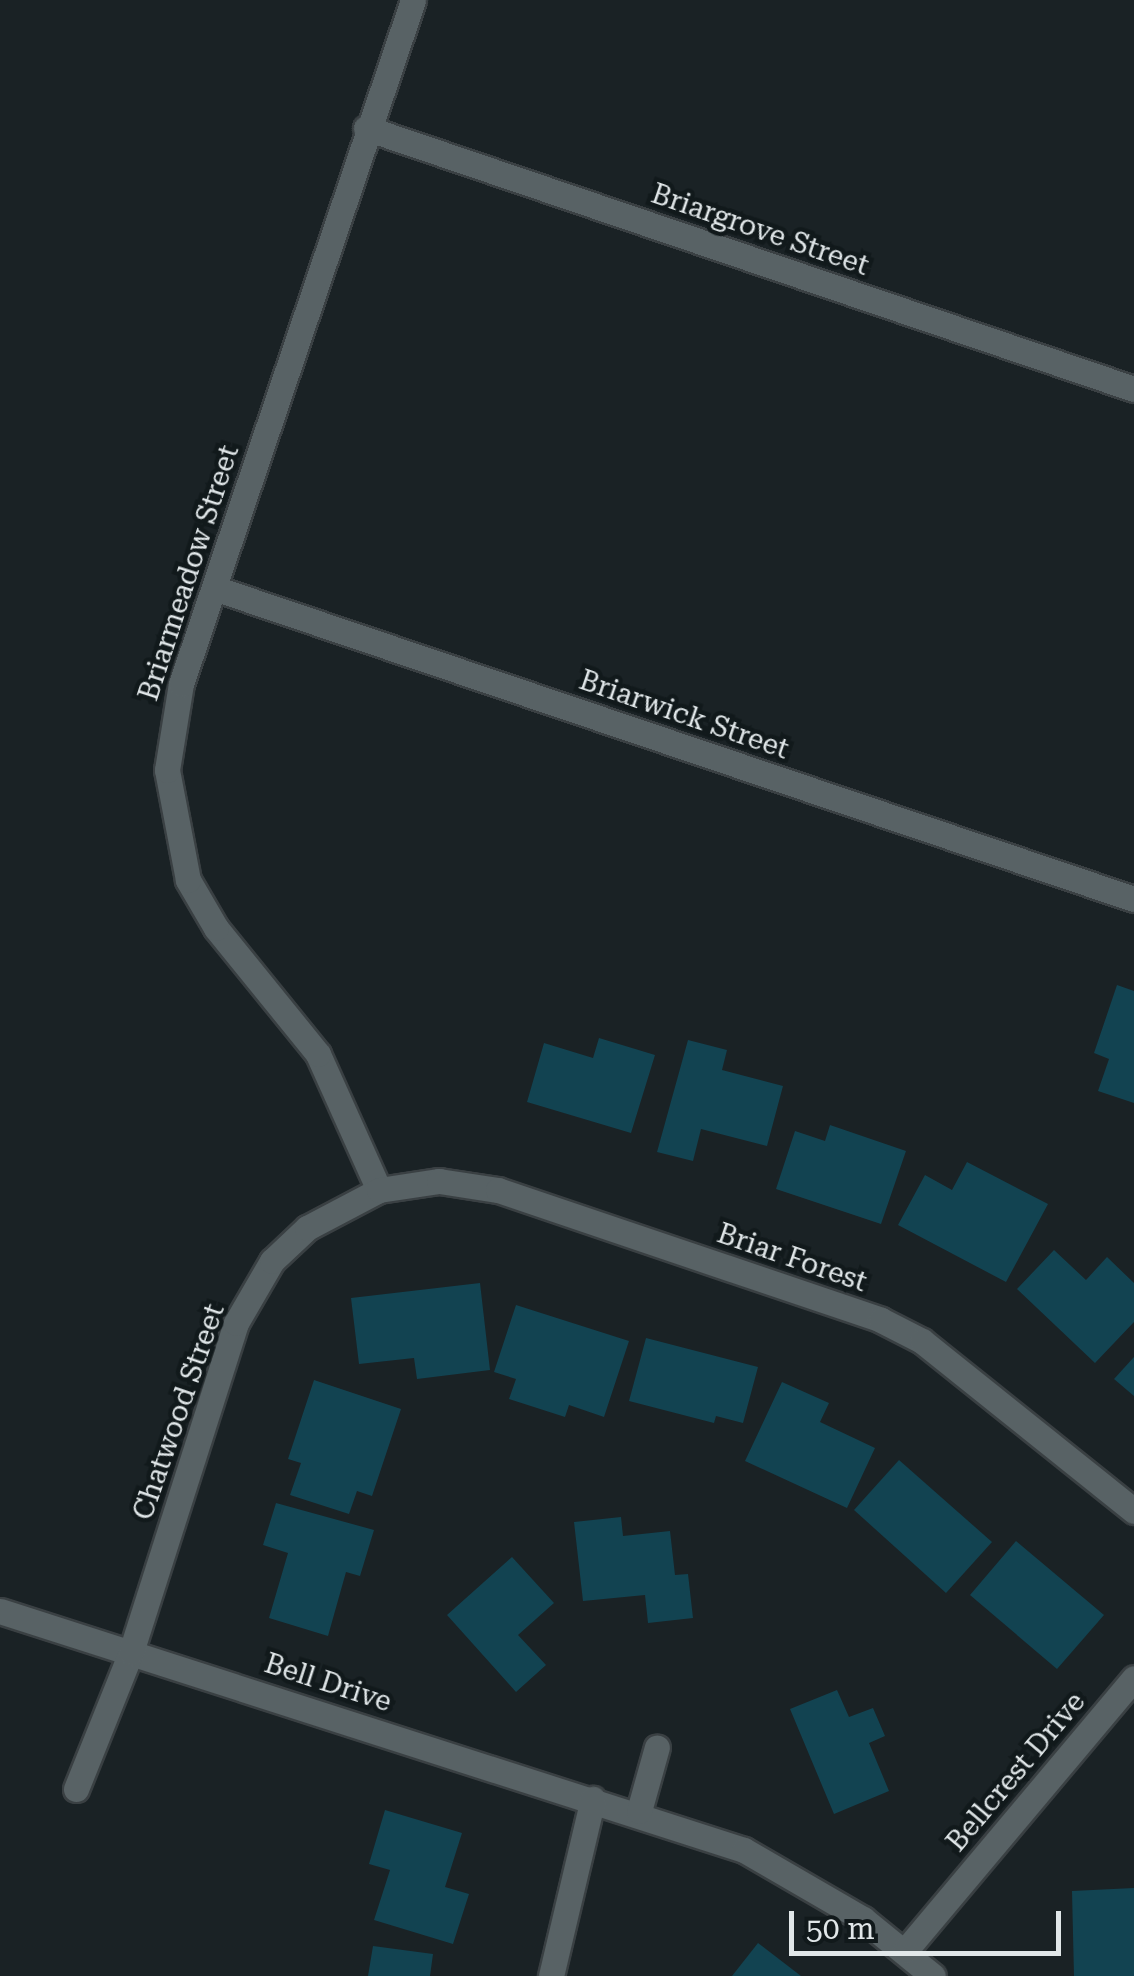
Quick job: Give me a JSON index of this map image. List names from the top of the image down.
{
  "streets": {
    "street": [
      "Briargrove Street",
      "Briarmeadow Street",
      "Briarwick Street",
      "Briar Forest",
      "Chatwood Street",
      "Bell Drive",
      "Bellcrest Drive"
    ]
  },
  "crossings": [
    ["Briargrove Street", "Briarmeadow Street"],
    ["Briarmeadow Street", "Briarwick Street"],
    ["Briarmeadow Street", "Briar Forest"],
    ["Briarmeadow Street", "Chatwood Street"],
    ["Briar Forest", "Chatwood Street"],
    ["Chatwood Street", "Bell Drive"],
    ["Bell Drive", "Bellcrest Drive"]
  ],
  "scale_bar": "50 m"
}
